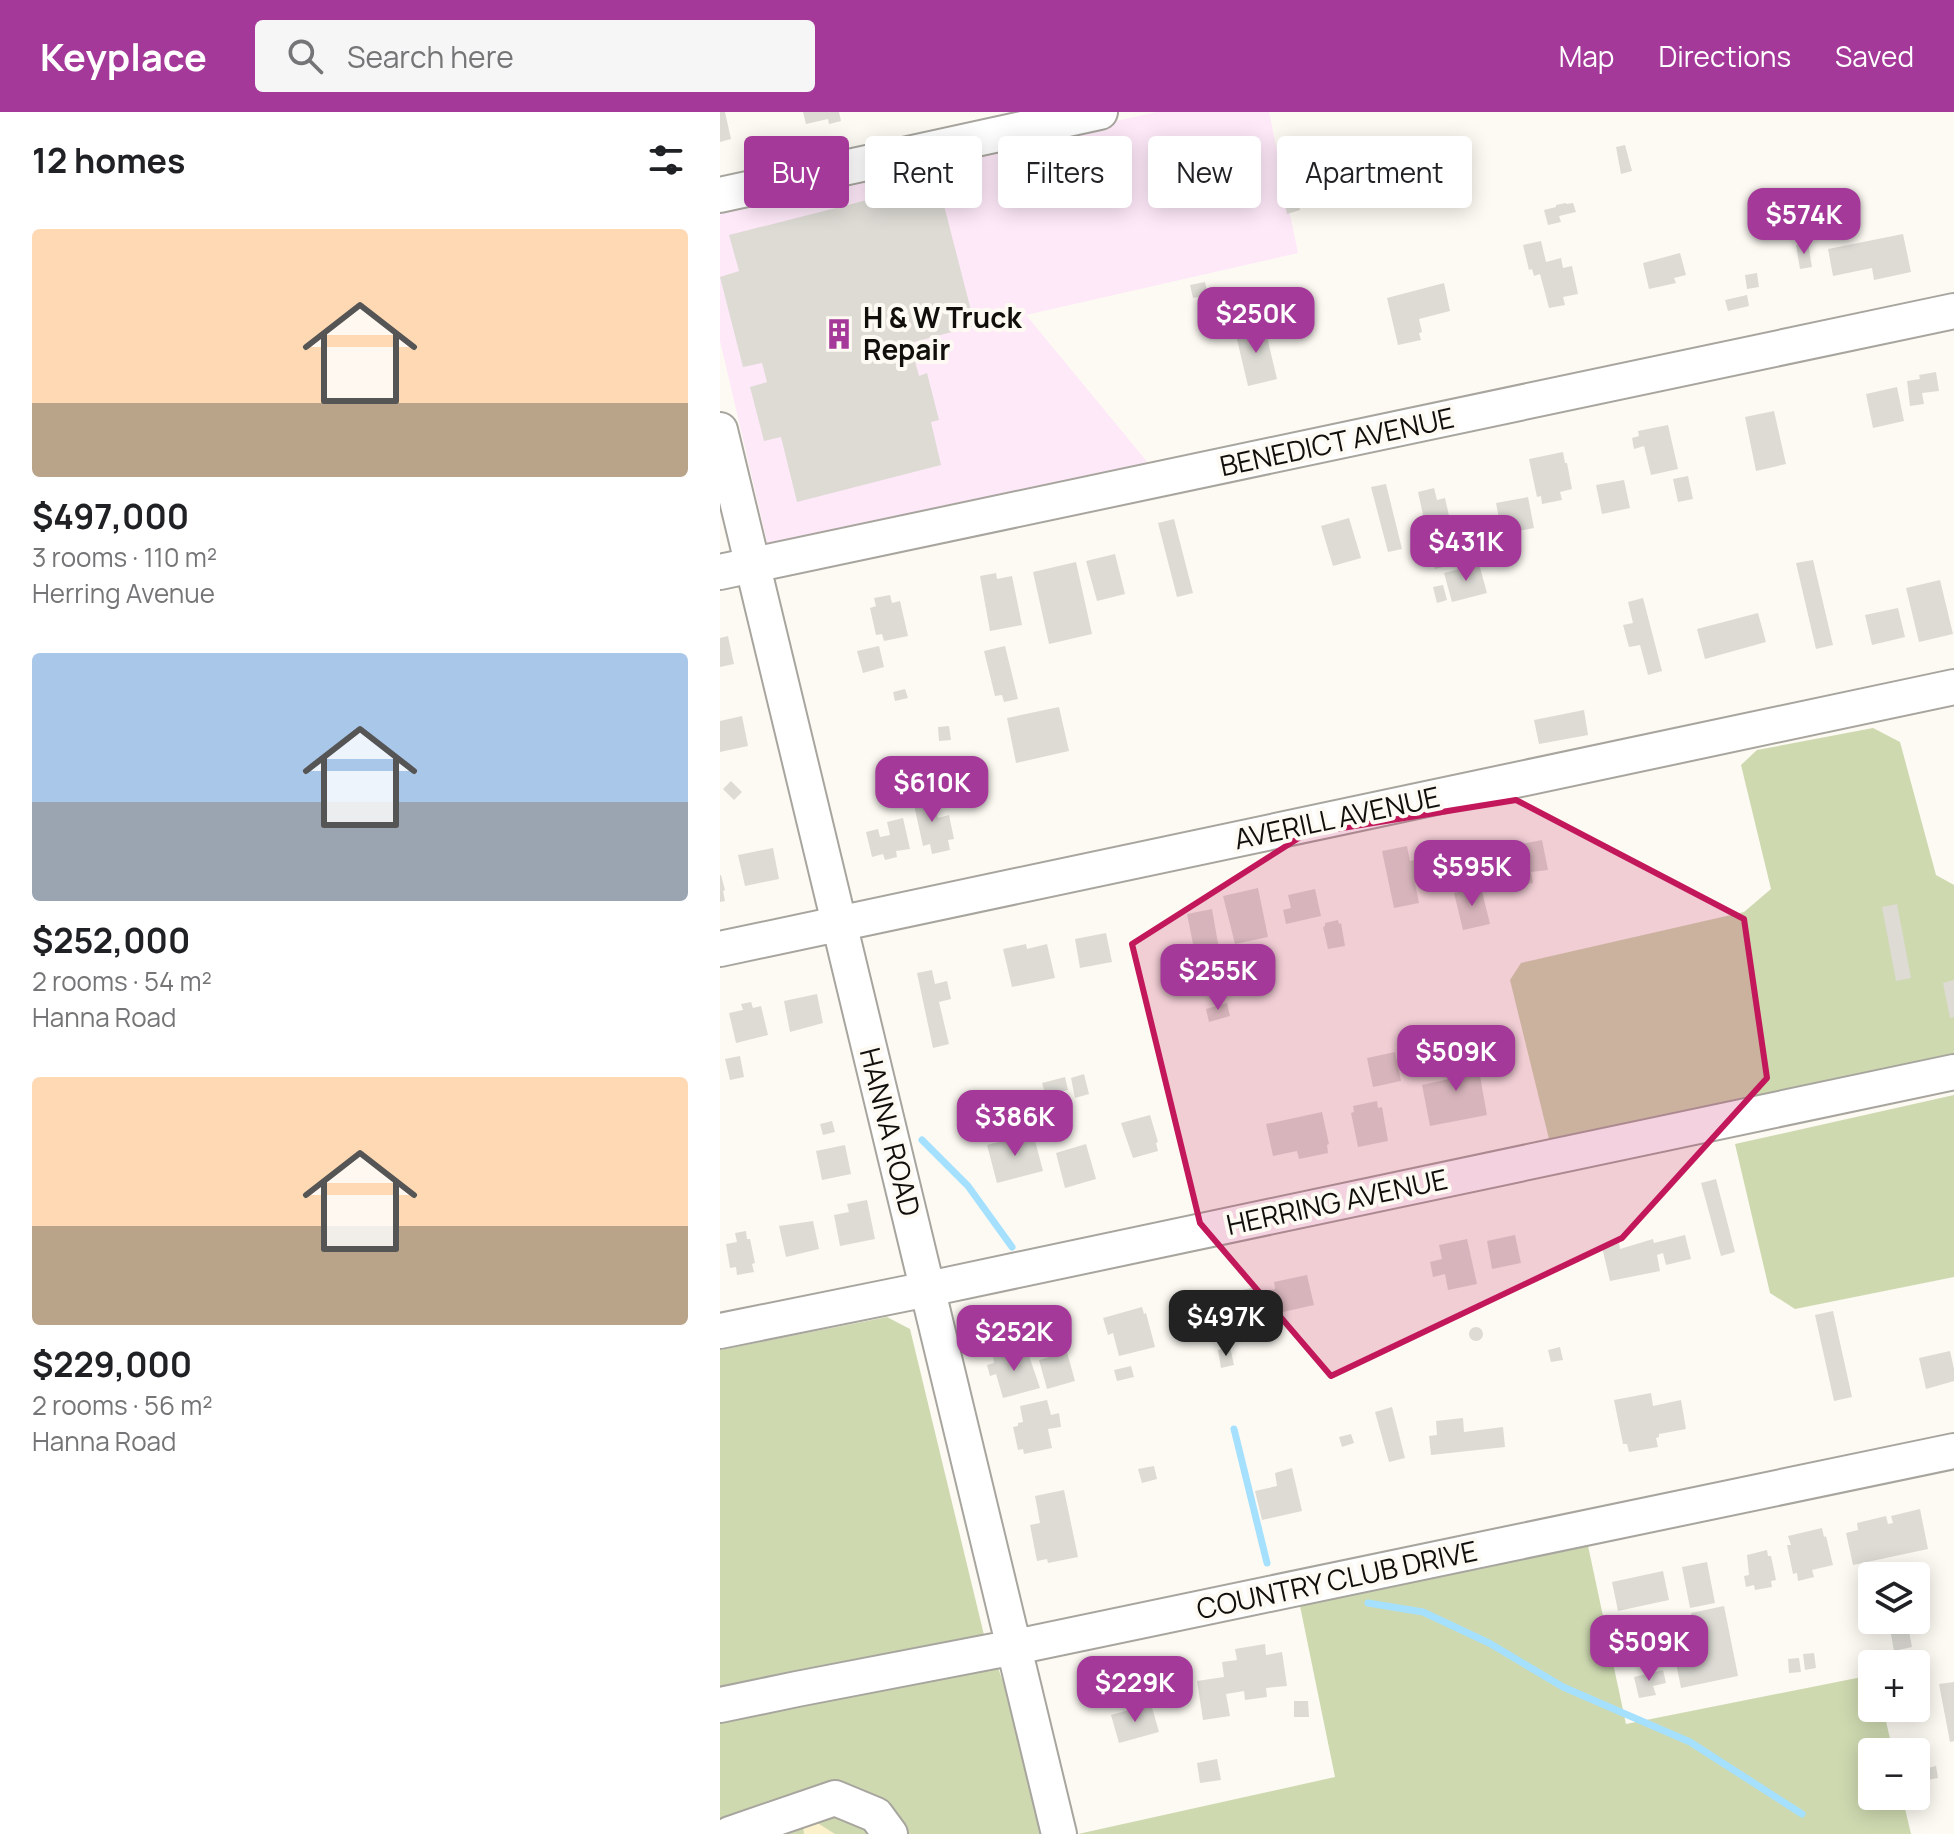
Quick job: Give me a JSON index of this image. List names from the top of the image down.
{
  "streets": {
    "street": [
      "BENEDICT AVENUE",
      "AVERILL AVENUE",
      "HANNA ROAD",
      "HERRING AVENUE",
      "COUNTRY CLUB DRIVE"
    ]
  },
  "crossings": [
    ["BENEDICT AVENUE", "HANNA ROAD"],
    ["AVERILL AVENUE", "HANNA ROAD"],
    ["HANNA ROAD", "HERRING AVENUE"],
    ["HANNA ROAD", "COUNTRY CLUB DRIVE"]
  ],
  "places": {
    "building": ["H & W Truck Repair"]
  },
  "page": {
    "header": "Keyplace",
    "search": "Search here",
    "nav": ["Map", "Directions", "Saved"],
    "heading": "12 homes",
    "chip": [
      "Buy",
      "Rent",
      "Filters",
      "New",
      "Apartment"
    ],
    "price": [
      "$574K",
      "$250K",
      "$431K",
      "$610K",
      "$595K",
      "$255K",
      "$509K",
      "$386K",
      "$497K",
      "$252K",
      "$509K",
      "$229K"
    ],
    "list": [
      {
        "name": "$497,000",
        "note": "3 rooms · 110 m² · Herring Avenue"
      },
      {
        "name": "$252,000",
        "note": "2 rooms · 54 m² · Hanna Road"
      },
      {
        "name": "$229,000",
        "note": "2 rooms · 56 m² · Hanna Road"
      }
    ],
    "map_buttons": ["+", "−"]
  }
}
